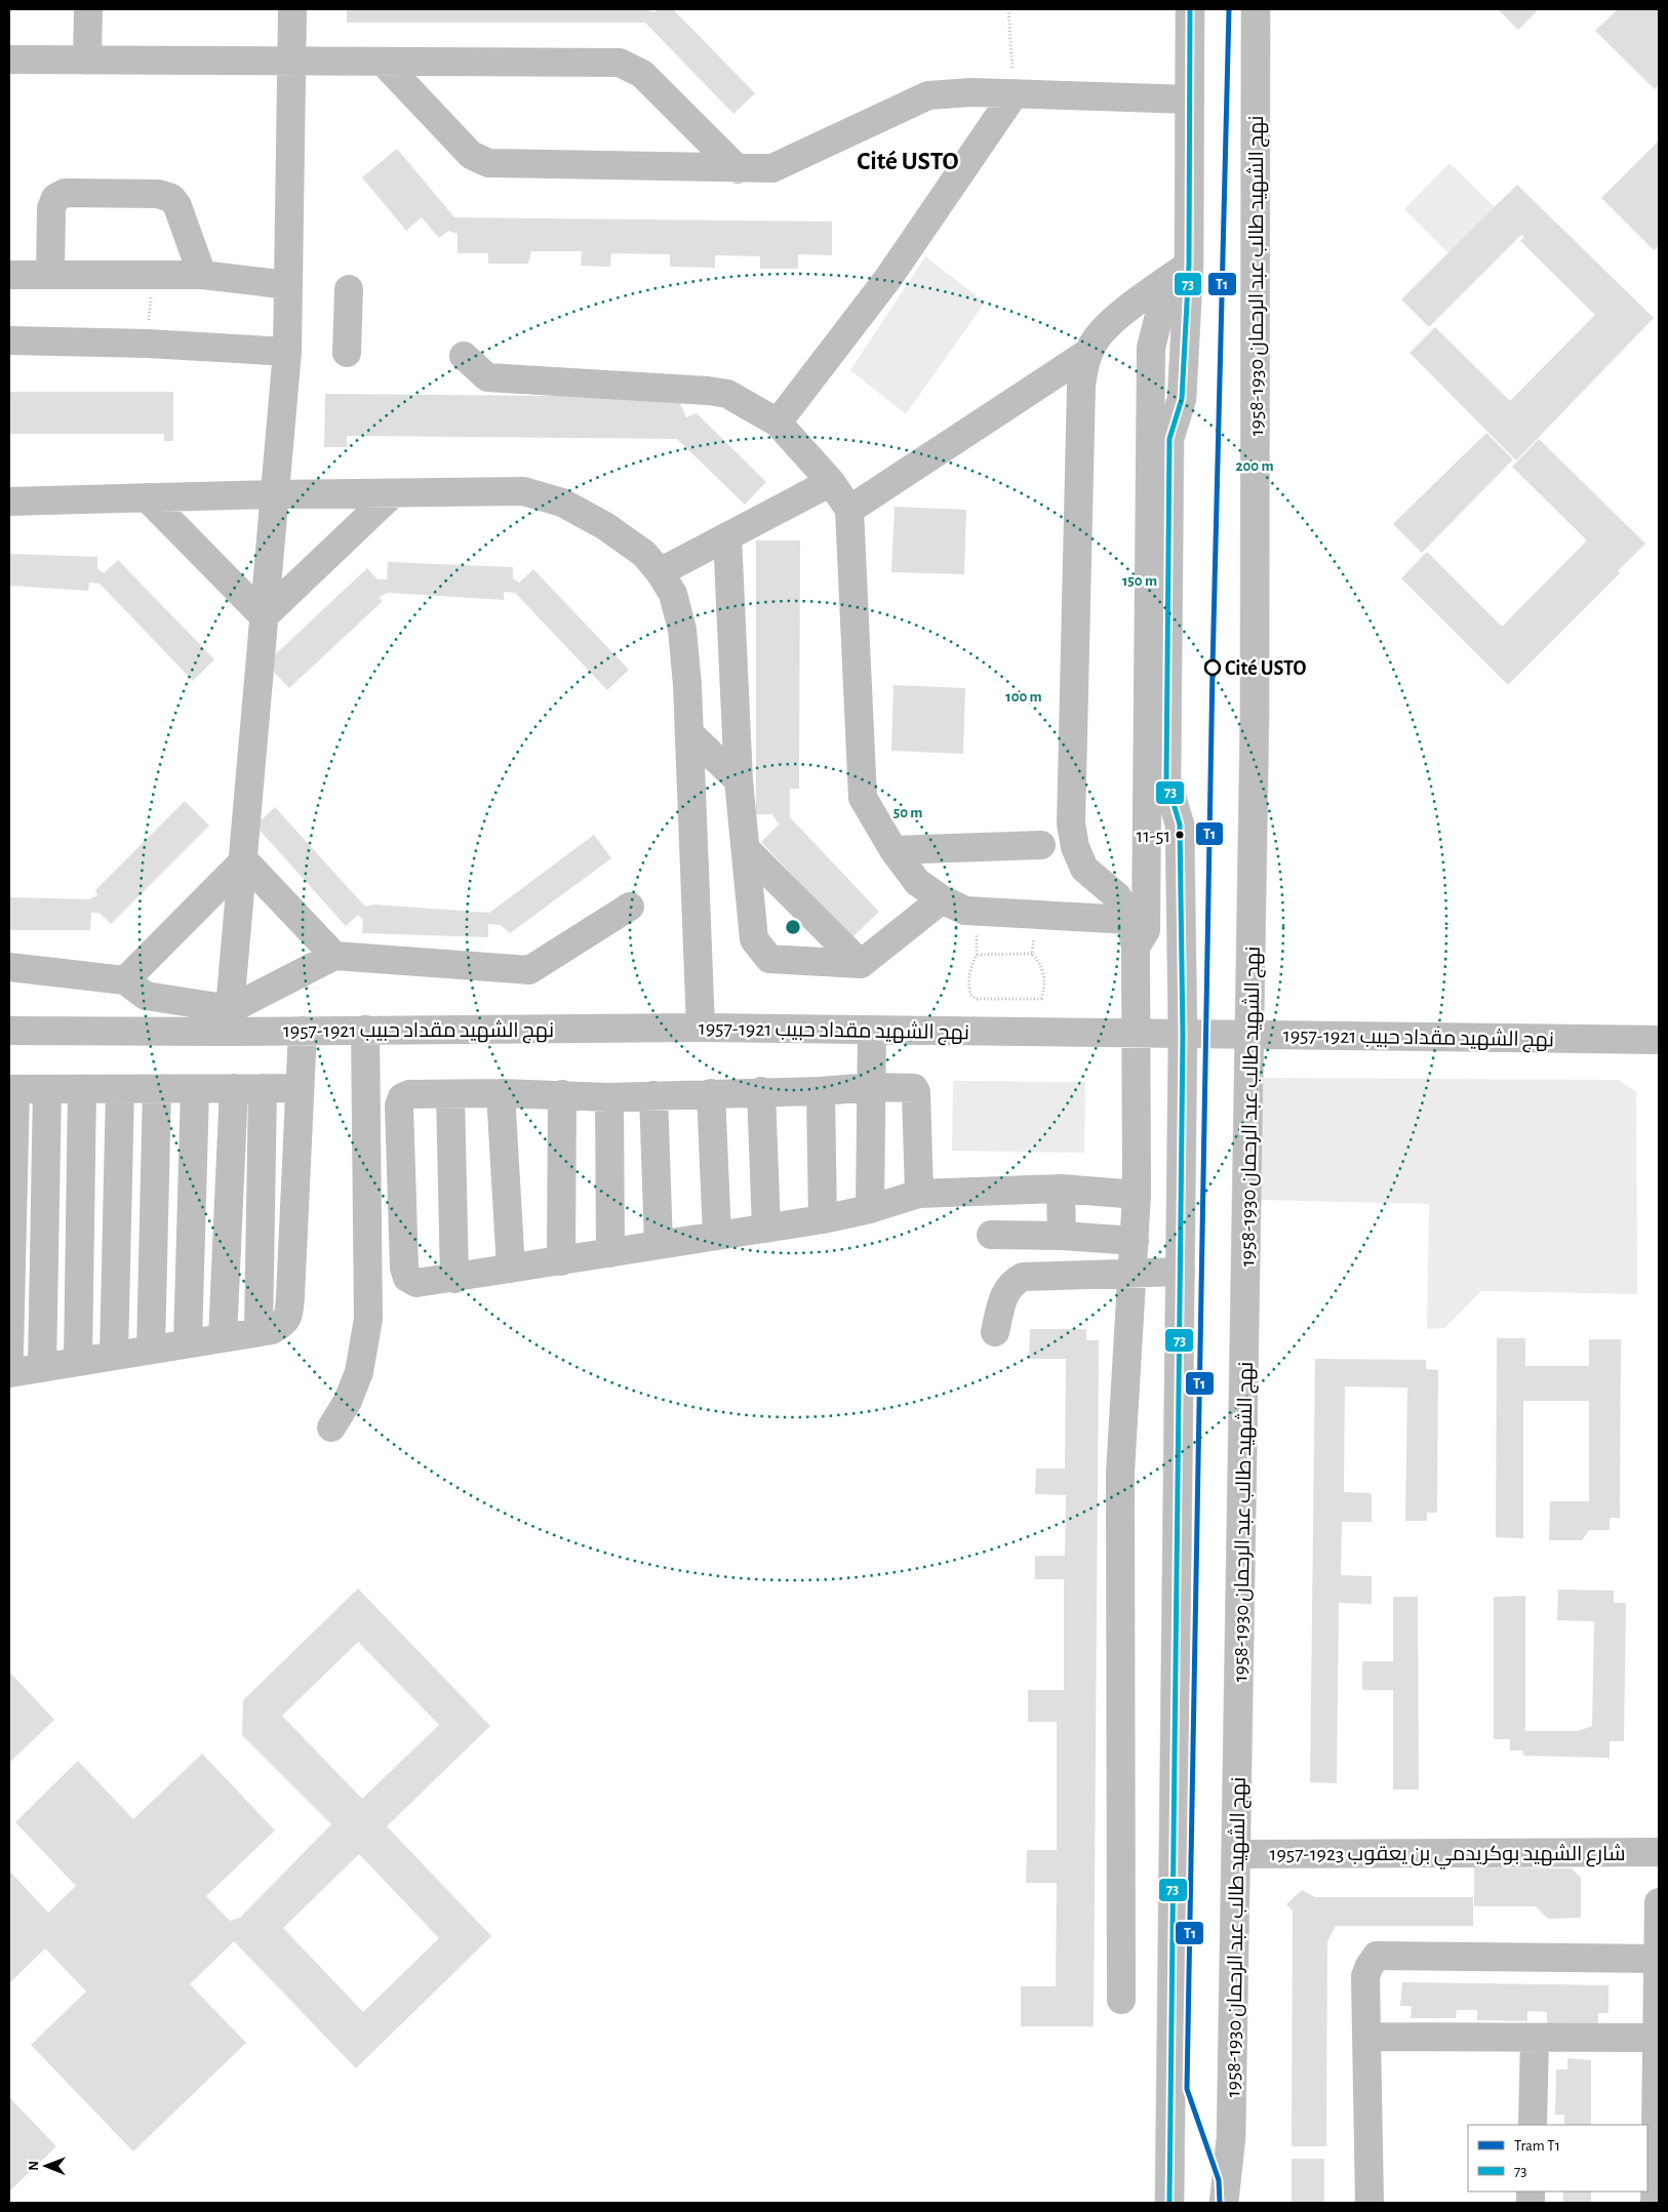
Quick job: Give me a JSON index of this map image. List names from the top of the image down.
{
  "streets": {
    "street": ["نهج الشهيد طالب عبد الرحمان 1930-1958", "نهج الشهيد مقداد حبيب 1921-1957", "شارع الشهيد بوكريدمي بن يعقوب 1923-1957"]
  },
  "crossings": [
    ["نهج الشهيد طالب عبد الرحمان 1930-1958", "نهج الشهيد مقداد حبيب 1921-1957"],
    ["نهج الشهيد طالب عبد الرحمان 1930-1958", "شارع الشهيد بوكريدمي بن يعقوب 1923-1957"]
  ],
  "districts": ["Cité USTO"],
  "places": ["Cité USTO", "11-51"],
  "lines": ["tram line T1", "transit line 73"],
  "legend": ["Tram T1", "73"],
  "north": "left",
  "rings": [
    "200 m",
    "150 m",
    "100 m",
    "50 m"
  ]
}
